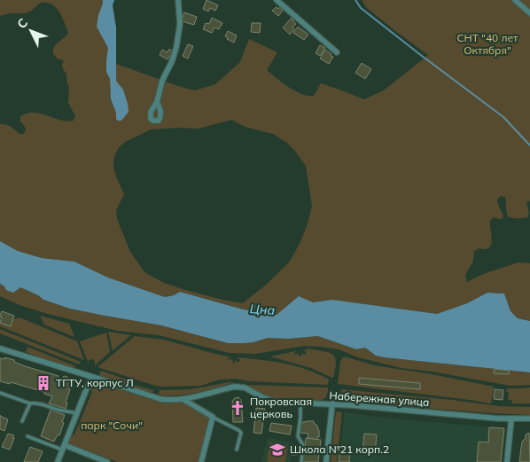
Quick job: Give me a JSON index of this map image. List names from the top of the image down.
{
  "streets": {
    "street": ["Набережная улица"]
  },
  "water": ["Цна"],
  "parks": ["СНТ \"40 лет Октября\"", "парк \"Сочи\""],
  "places": {
    "building": ["ТГТУ, корпус Л"],
    "church": ["Покровская церковь"],
    "school or university": ["Школа №21 корп.2"]
  },
  "north": "top left"
}
